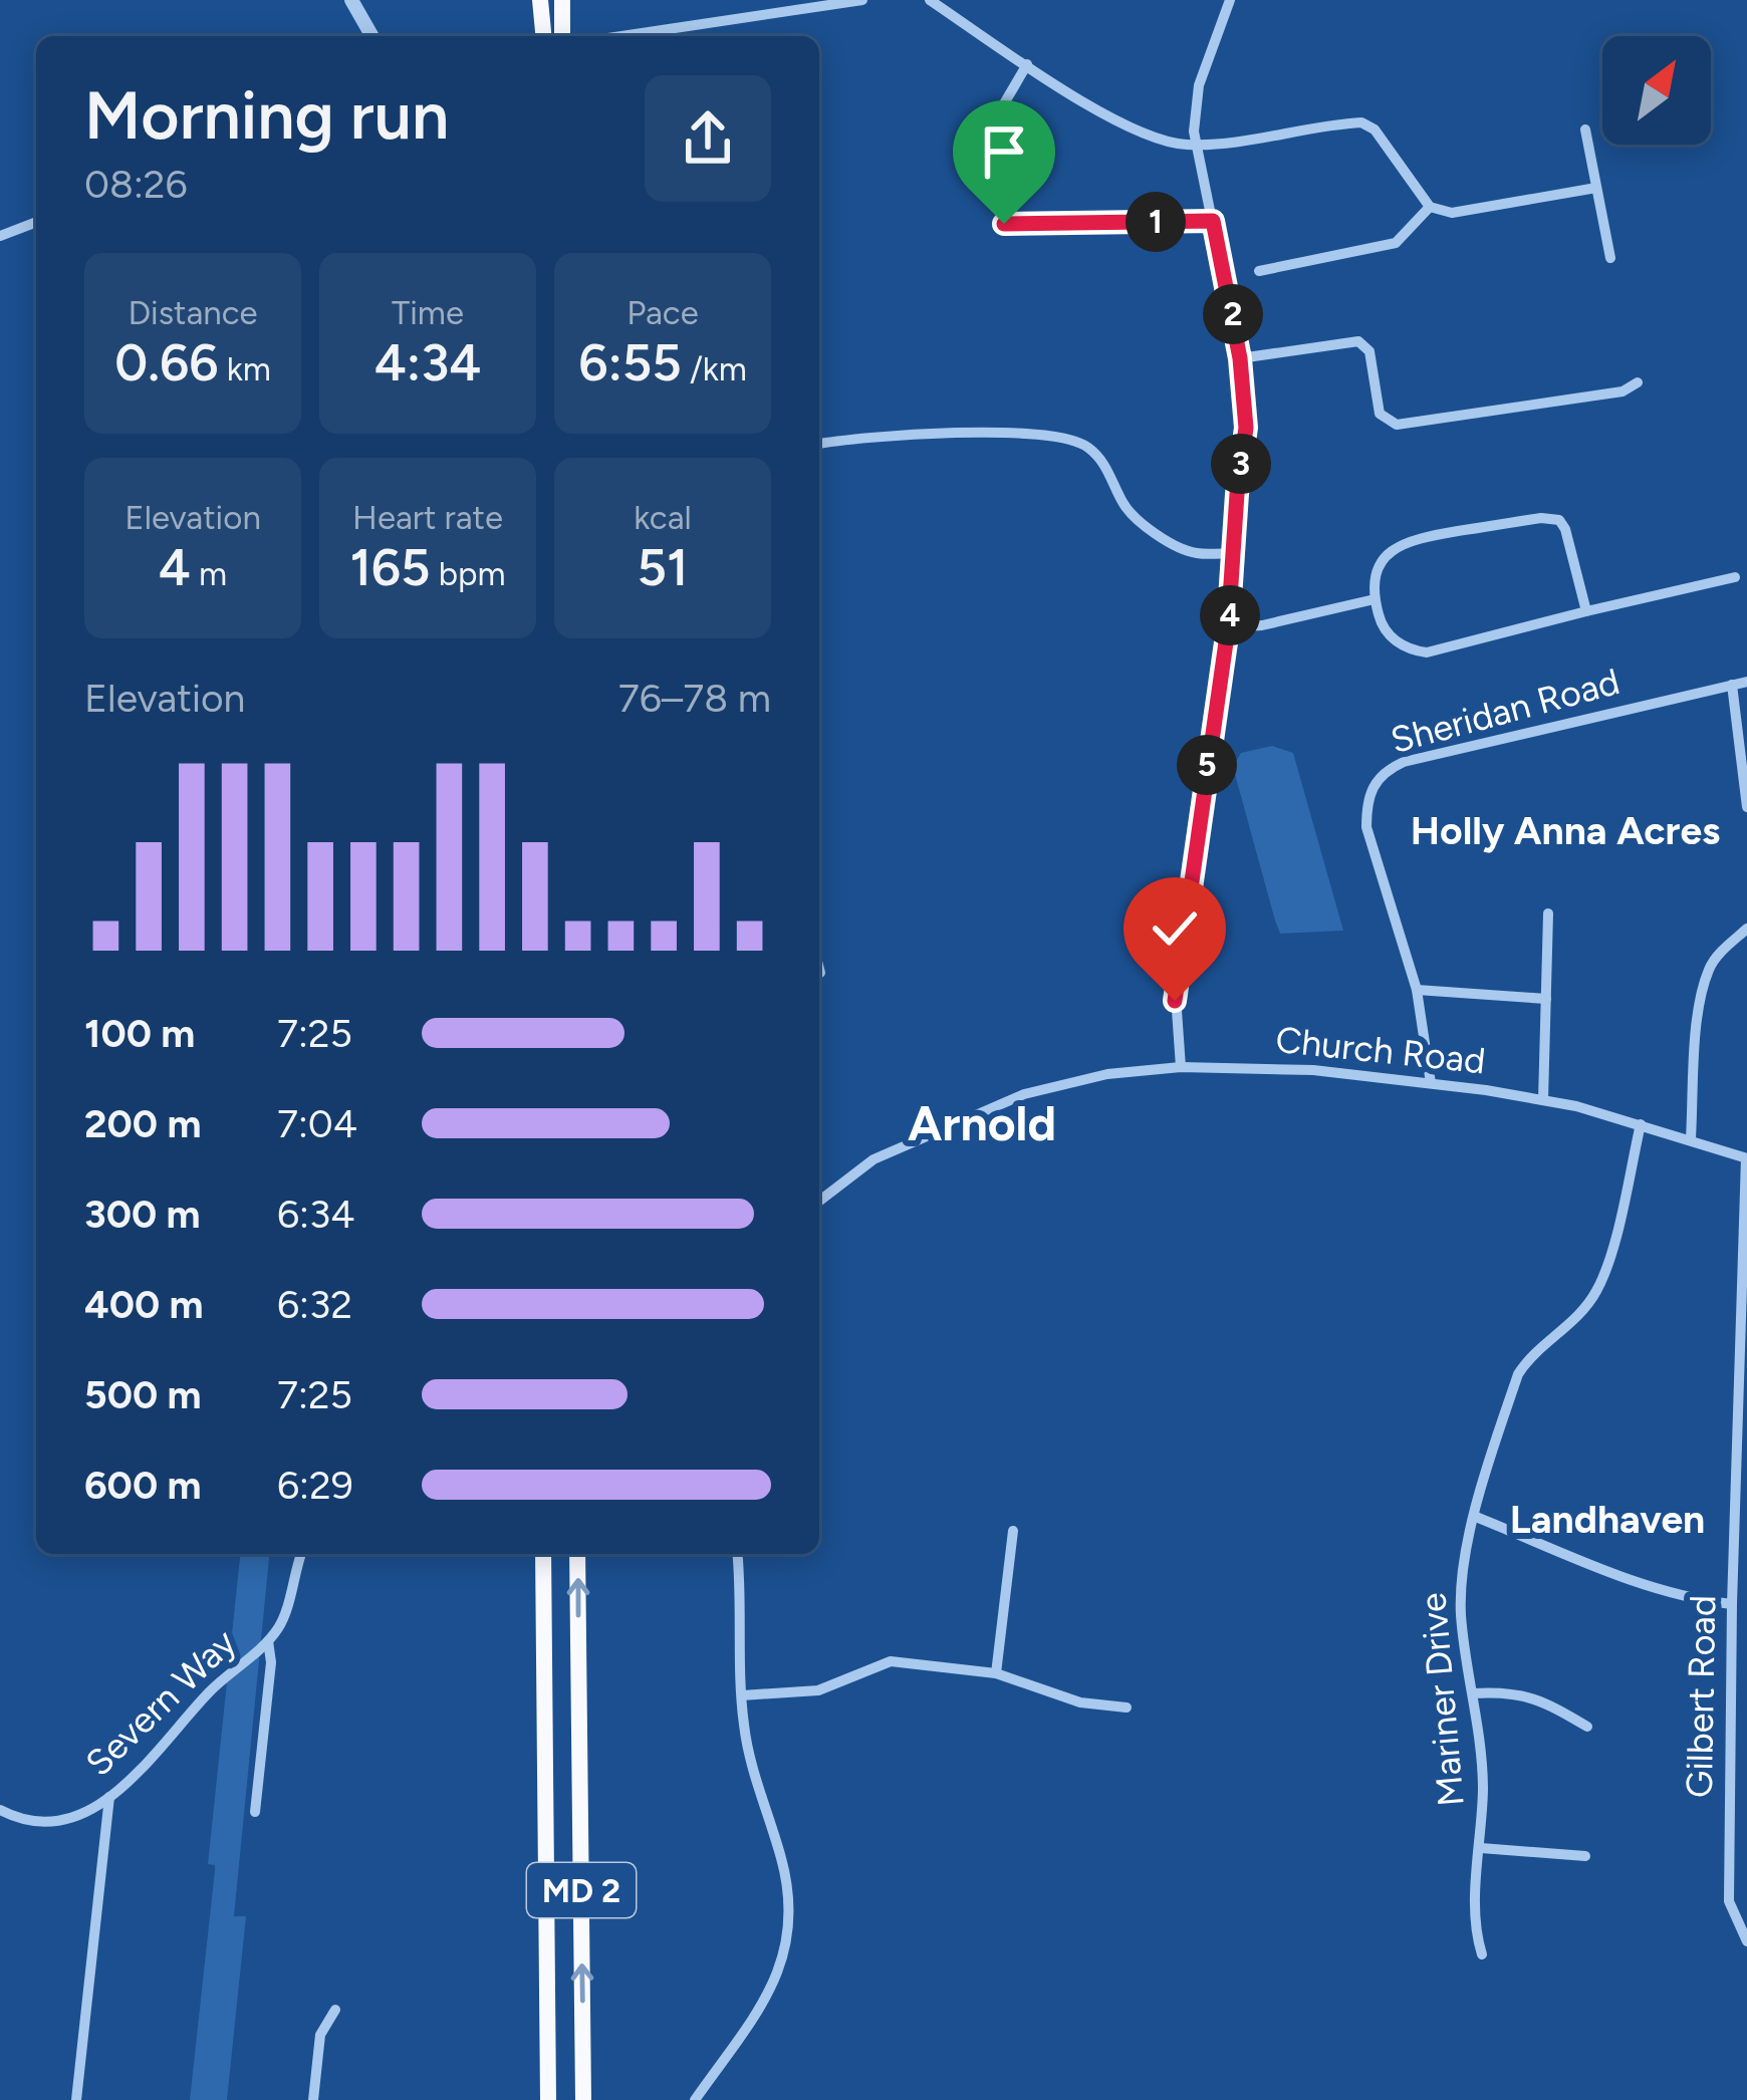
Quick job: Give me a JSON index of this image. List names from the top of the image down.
{
  "streets": {
    "highway": ["MD 2"],
    "street": [
      "Sheridan Road",
      "Church Road",
      "Gilbert Road",
      "Mariner Drive",
      "Severn Way"
    ]
  },
  "crossings": [
    ["Sheridan Road", "Church Road"],
    ["Church Road", "Gilbert Road"],
    ["Church Road", "Mariner Drive"]
  ],
  "districts": ["Holly Anna Acres", "Arnold", "Landhaven"],
  "north": "top right",
  "page": {
    "heading": ["Morning run", "08:26"],
    "pins": [
      "1",
      "2",
      "3",
      "4",
      "5"
    ],
    "stats": [
      ["Distance", "0.66 km"],
      ["Time", "4:34"],
      ["Pace", "6:55 /km"],
      ["Elevation", "4 m"],
      ["Heart rate", "165 bpm"],
      ["kcal", "51"]
    ],
    "chart": ["Elevation", "76–78 m"],
    "list": [
      {
        "name": "100 m",
        "note": "7:25"
      },
      {
        "name": "200 m",
        "note": "7:04"
      },
      {
        "name": "300 m",
        "note": "6:34"
      },
      {
        "name": "400 m",
        "note": "6:32"
      },
      {
        "name": "500 m",
        "note": "7:25"
      },
      {
        "name": "600 m",
        "note": "6:29"
      }
    ]
  }
}
